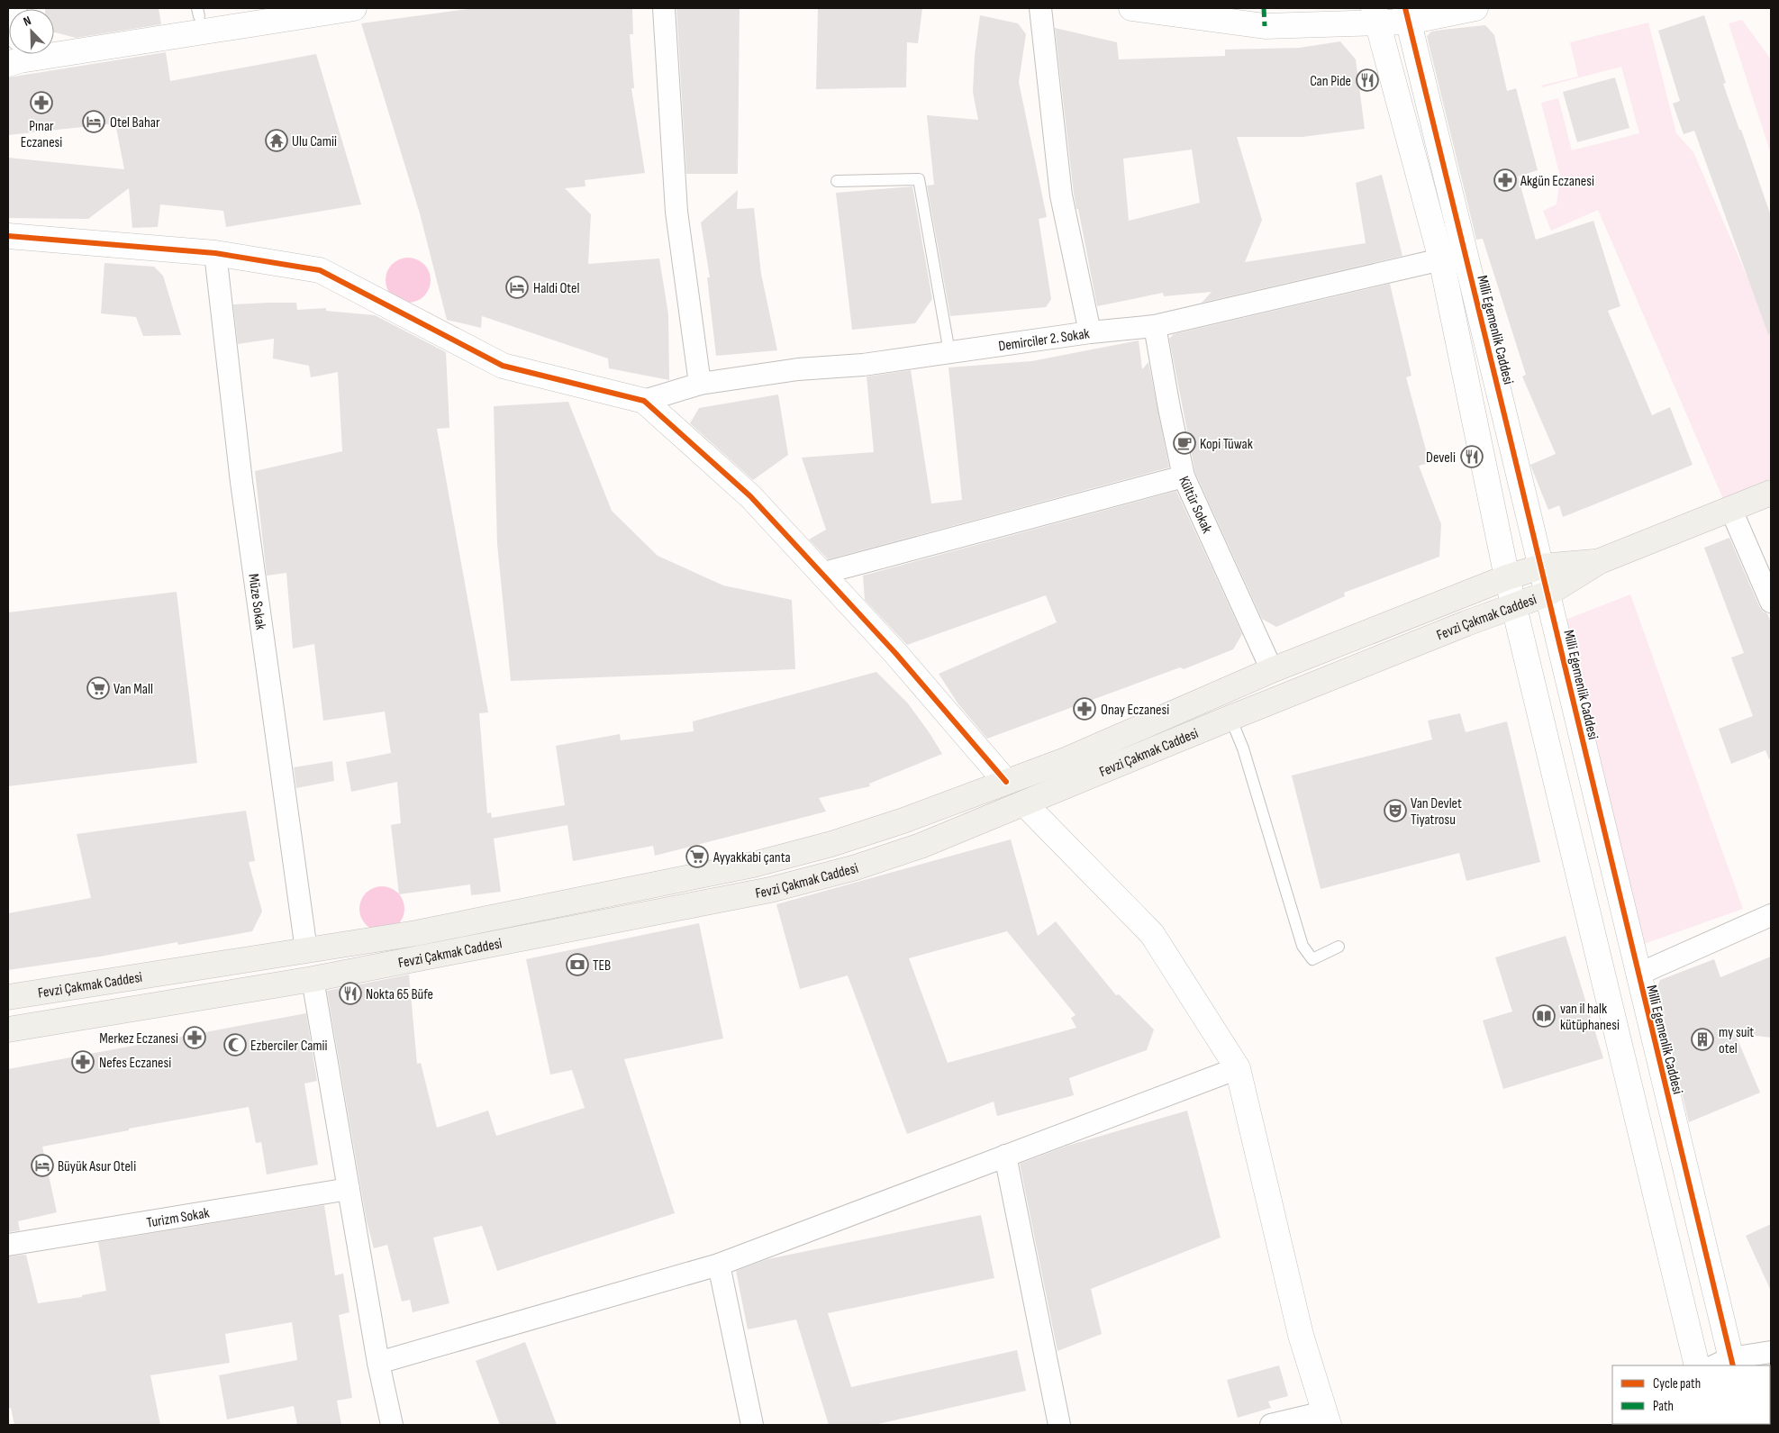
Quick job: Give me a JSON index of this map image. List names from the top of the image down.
{
  "streets": {
    "main road": ["Fevzi Çakmak Caddesi"],
    "street": [
      "Milli Egemenlik Caddesi",
      "Demirciler 2. Sokak",
      "Kültür Sokak",
      "Müze Sokak",
      "Turizm Sokak"
    ]
  },
  "crossings": [
    ["Milli Egemenlik Caddesi", "Fevzi Çakmak Caddesi"],
    ["Demirciler 2. Sokak", "Kültür Sokak"],
    ["Kültür Sokak", "Fevzi Çakmak Caddesi"],
    ["Müze Sokak", "Fevzi Çakmak Caddesi"]
  ],
  "places": {
    "restaurant": ["Can Pide", "Develi", "Nokta 65 Büfe"],
    "pharmacy": [
      "Pınar Eczanesi",
      "Akgün Eczanesi",
      "Onay Eczanesi",
      "Merkez Eczanesi",
      "Nefes Eczanesi"
    ],
    "hotel": ["Otel Bahar", "Haldi Otel", "Büyük Asur Oteli"],
    "temple": ["Ulu Camii"],
    "cafe": ["Kopi Tüwak"],
    "supermarket": ["Van Mall", "Ayyakkabi çanta"],
    "theatre": ["Van Devlet Tiyatrosu"],
    "bank": ["TEB"],
    "library": ["van il halk kütüphanesi"],
    "building": ["my suit otel"],
    "mosque": ["Ezberciler Camii"]
  },
  "legend": ["Cycle path", "Path"],
  "north": "top left"
}
